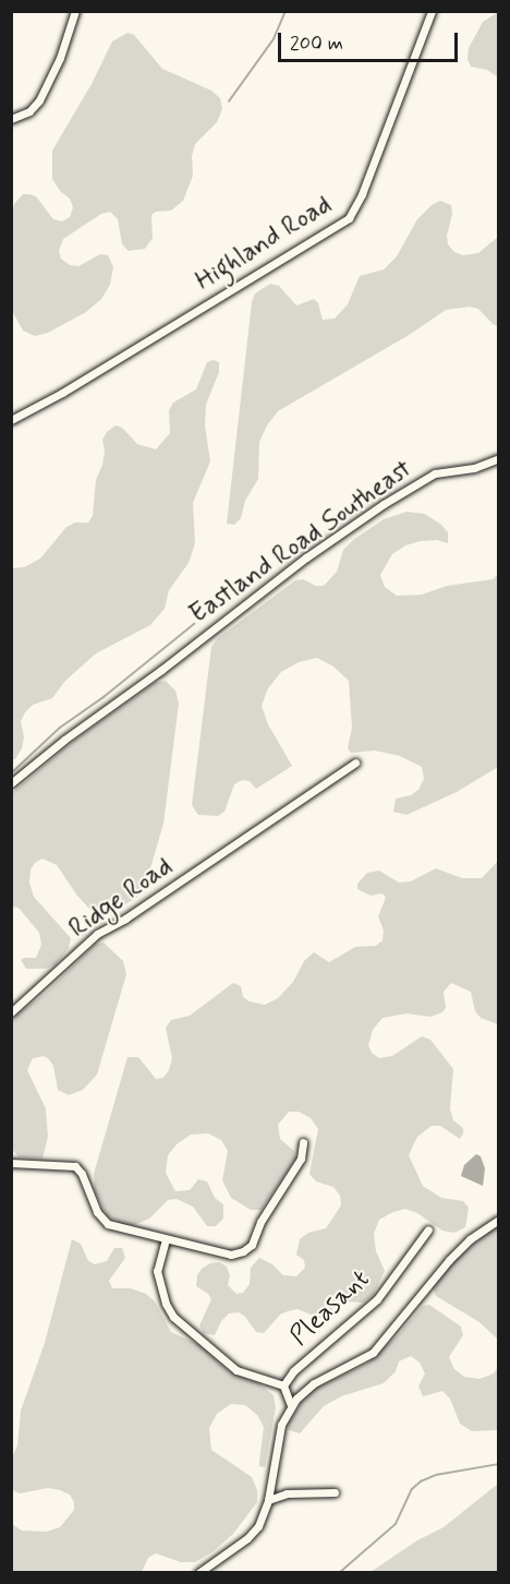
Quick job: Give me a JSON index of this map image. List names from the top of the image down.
{
  "streets": {
    "street": [
      "Highland Road",
      "Eastland Road Southeast",
      "Ridge Road",
      "Pleasant"
    ]
  },
  "scale_bar": "200 m"
}
